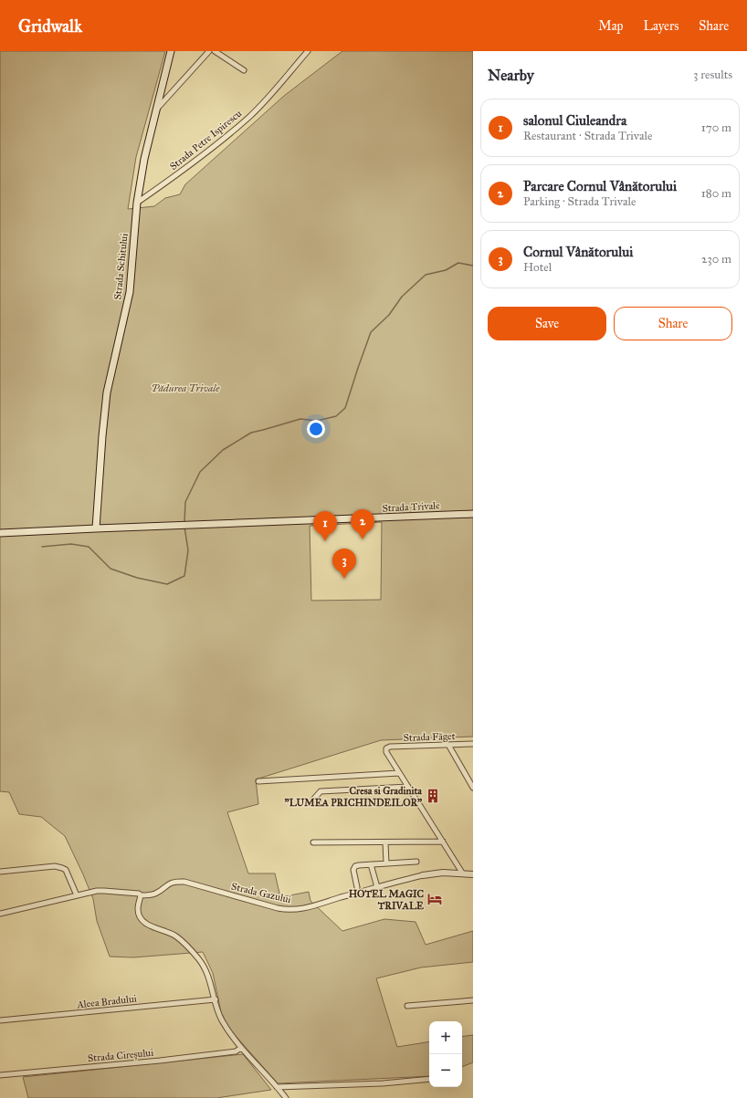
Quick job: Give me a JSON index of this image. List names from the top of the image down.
{
  "streets": {
    "main road": ["Strada Schitului", "Strada Trivale"],
    "street": [
      "Strada Petre Ispirescu",
      "Strada Făget",
      "Strada Gazului",
      "Aleea Bradului",
      "Strada Cireșului"
    ]
  },
  "crossings": [
    ["Strada Petre Ispirescu", "Strada Schitului"],
    ["Strada Schitului", "Strada Trivale"]
  ],
  "parks": ["Pădurea Trivale"],
  "places": {
    "building": ["Cresa si Gradinita \"LUMEA PRICHINDEILOR\""],
    "hotel": ["HOTEL MAGIC TRIVALE"]
  },
  "page": {
    "header": "Gridwalk",
    "nav": ["Map", "Layers", "Share"],
    "heading": ["Nearby", "3 results"],
    "list": [
      {
        "mark": "1",
        "name": "salonul Ciuleandra",
        "note": "Restaurant · Strada Trivale",
        "value": "170 m"
      },
      {
        "mark": "2",
        "name": "Parcare Cornul Vânătorului",
        "note": "Parking · Strada Trivale",
        "value": "180 m"
      },
      {
        "mark": "3",
        "name": "Cornul Vânătorului",
        "note": "Hotel",
        "value": "230 m"
      }
    ],
    "buttons": ["Save", "Share"],
    "pins": ["2", "1", "3"],
    "map_buttons": ["+", "−"]
  }
}
